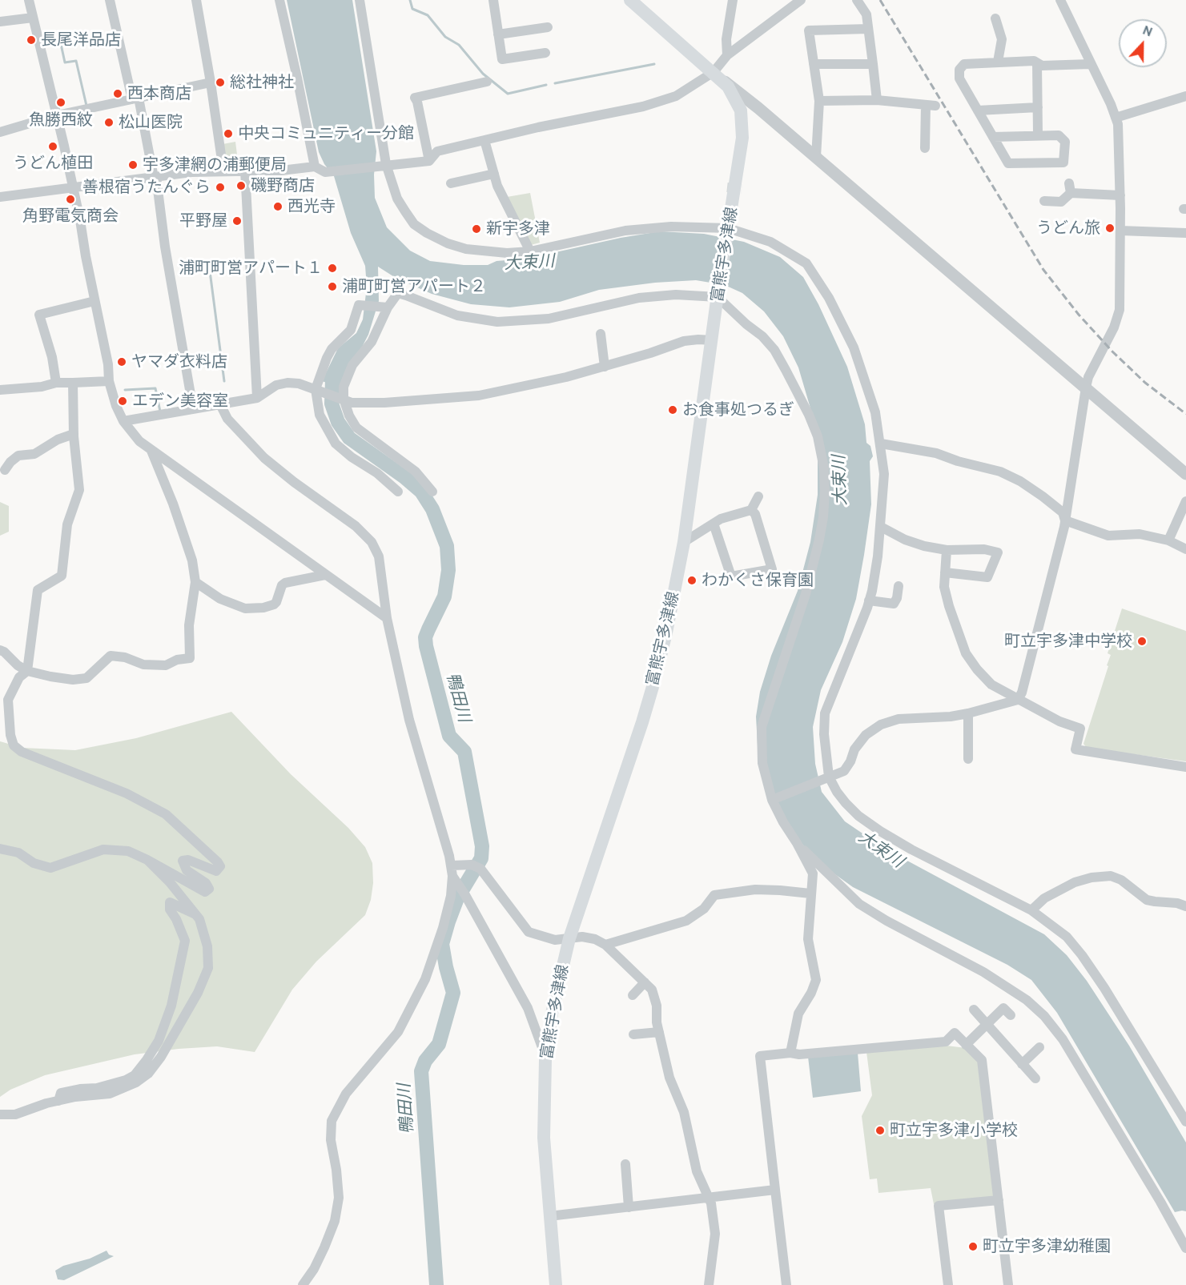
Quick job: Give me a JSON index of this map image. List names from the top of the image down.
{
  "streets": {
    "main road": ["富熊宇多津線"]
  },
  "water": ["大束川", "鴨田川"],
  "places": [
    "長尾洋品店",
    "総社神社",
    "西本商店",
    "魚勝西紋",
    "松山医院",
    "中央コミュニティー分館",
    "うどん植田",
    "宇多津網の浦郵便局",
    "磯野商店",
    "善根宿うたんぐら",
    "角野電気商会",
    "西光寺",
    "平野屋",
    "うどん旅",
    "新宇多津",
    "浦町町営アパート１",
    "浦町町営アパート２",
    "ヤマダ衣料店",
    "エデン美容室",
    "お食事処つるぎ",
    "わかくさ保育園",
    "町立宇多津中学校",
    "町立宇多津小学校",
    "町立宇多津幼稚園"
  ],
  "north": "top"
}
